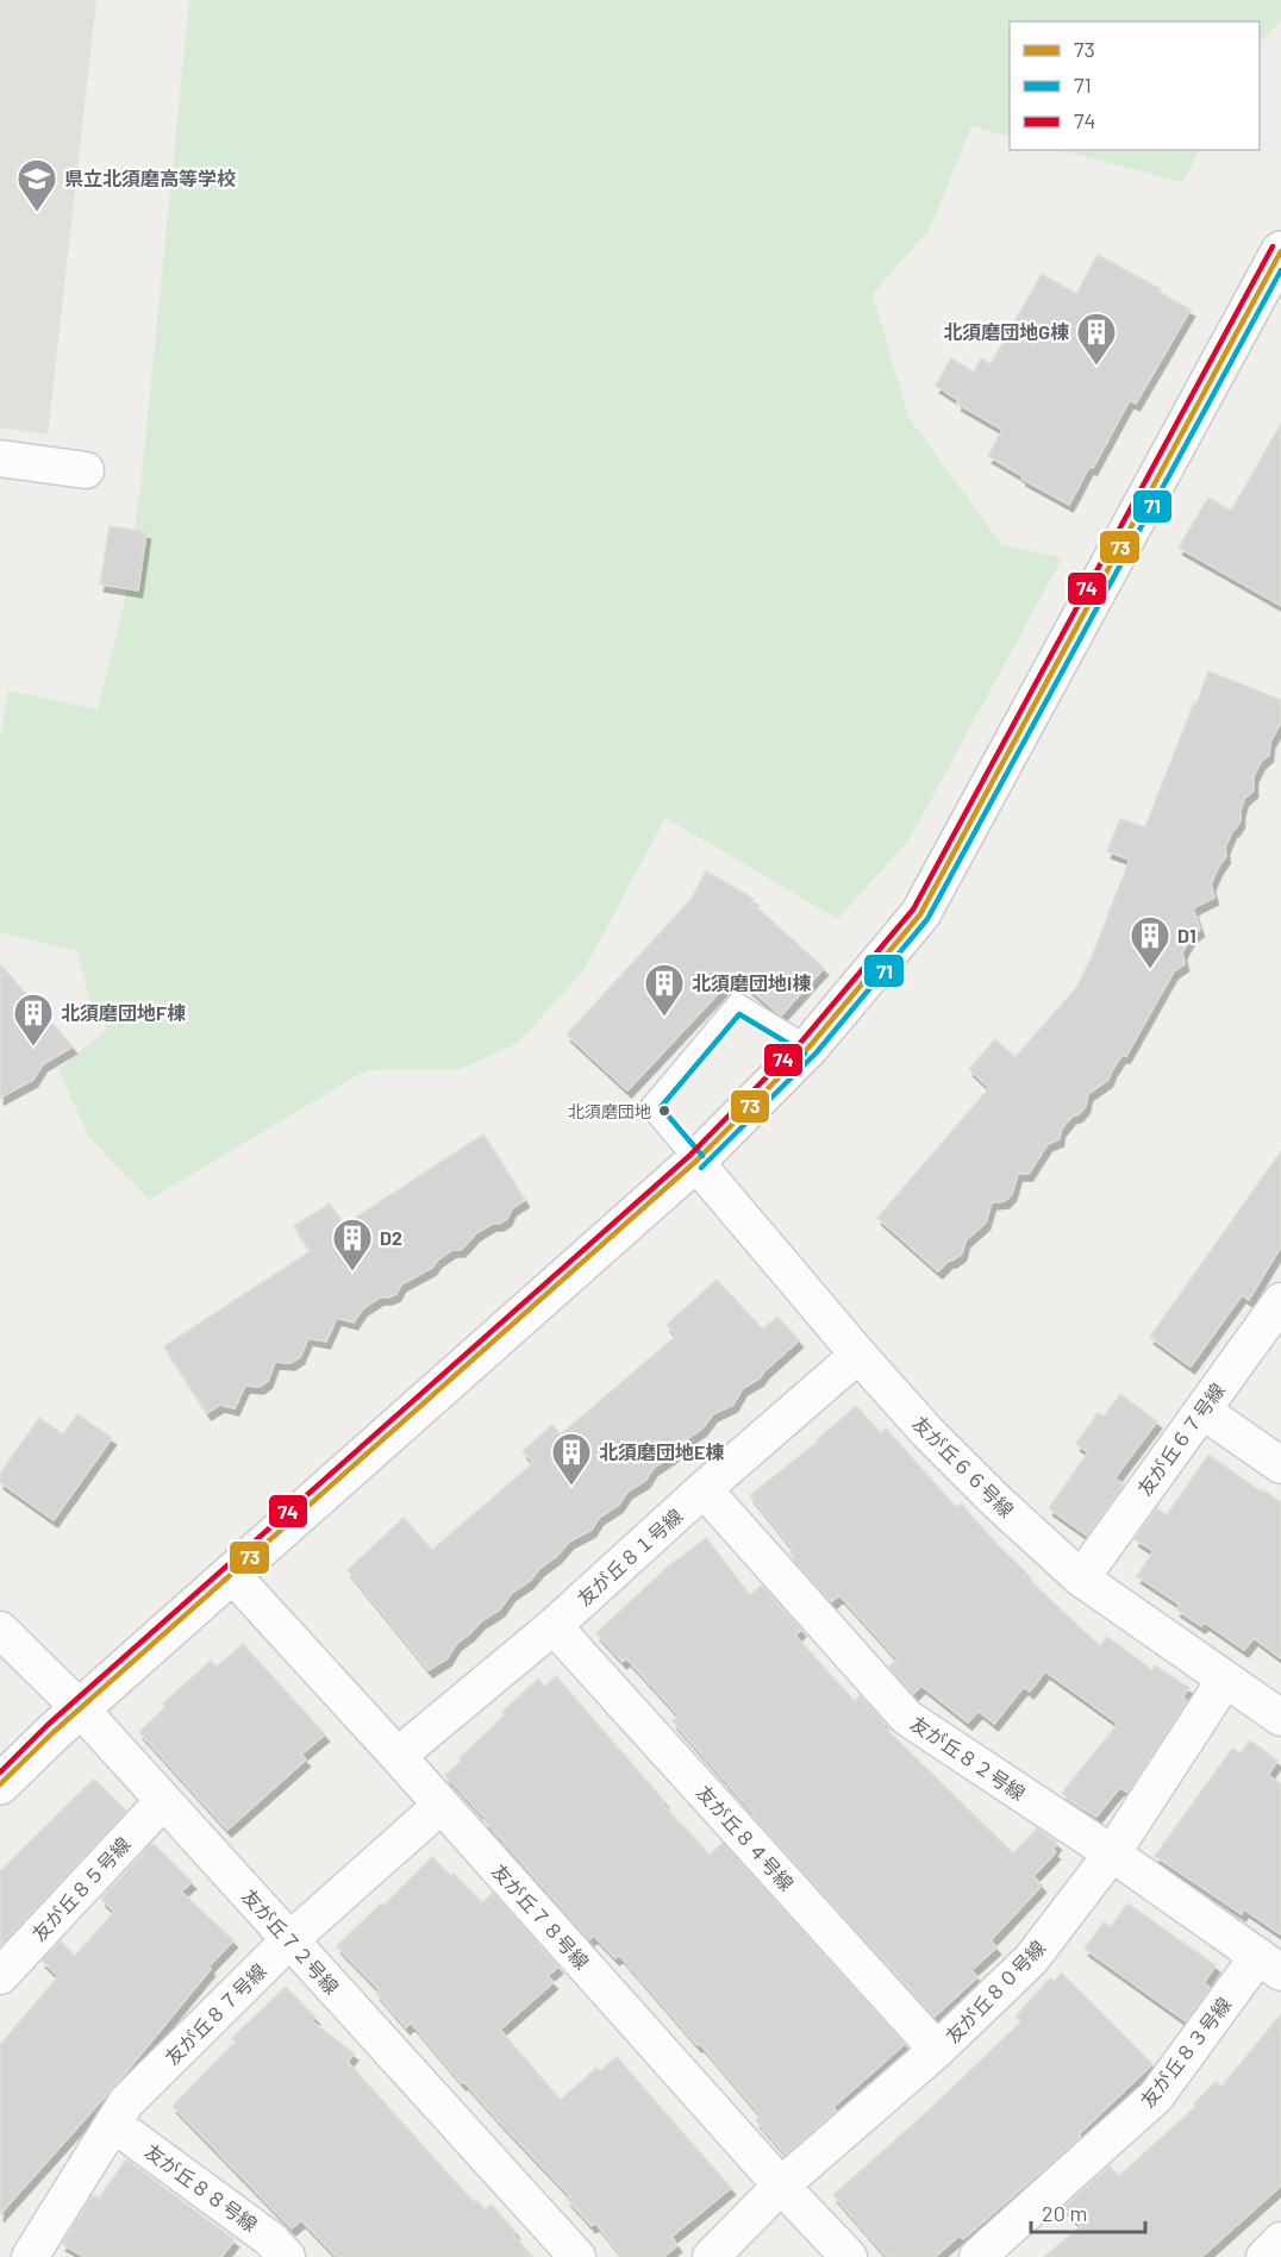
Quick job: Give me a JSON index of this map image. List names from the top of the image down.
{
  "streets": {
    "street": [
      "友が丘６７号線",
      "友が丘６６号線",
      "友が丘８１号線",
      "友が丘８２号線",
      "友が丘８４号線",
      "友が丘８５号線",
      "友が丘７８号線",
      "友が丘７２号線",
      "友が丘８０号線",
      "友が丘８７号線",
      "友が丘８３号線",
      "友が丘８８号線"
    ]
  },
  "crossings": [
    ["友が丘６７号線", "友が丘６６号線"],
    ["友が丘６６号線", "友が丘８１号線"],
    ["友が丘６６号線", "友が丘８０号線"],
    ["友が丘８１号線", "友が丘８２号線"],
    ["友が丘８１号線", "友が丘８４号線"],
    ["友が丘８１号線", "友が丘７８号線"],
    ["友が丘８２号線", "友が丘８０号線"],
    ["友が丘８２号線", "友が丘８３号線"],
    ["友が丘８４号線", "友が丘８０号線"],
    ["友が丘８５号線", "友が丘７２号線"],
    ["友が丘７８号線", "友が丘８０号線"],
    ["友が丘７８号線", "友が丘８７号線"],
    ["友が丘７２号線", "友が丘８７号線"],
    ["友が丘８７号線", "友が丘８８号線"]
  ],
  "places": {
    "school or university": ["県立北須磨高等学校"],
    "building": [
      "北須磨団地G棟",
      "D1",
      "北須磨団地I棟",
      "北須磨団地F棟",
      "D2",
      "北須磨団地E棟"
    ],
    "other": ["北須磨団地"]
  },
  "lines": ["transit line 74", "transit line 73", "transit line 71"],
  "legend": ["73", "71", "74"],
  "scale_bar": "20 m"
}
